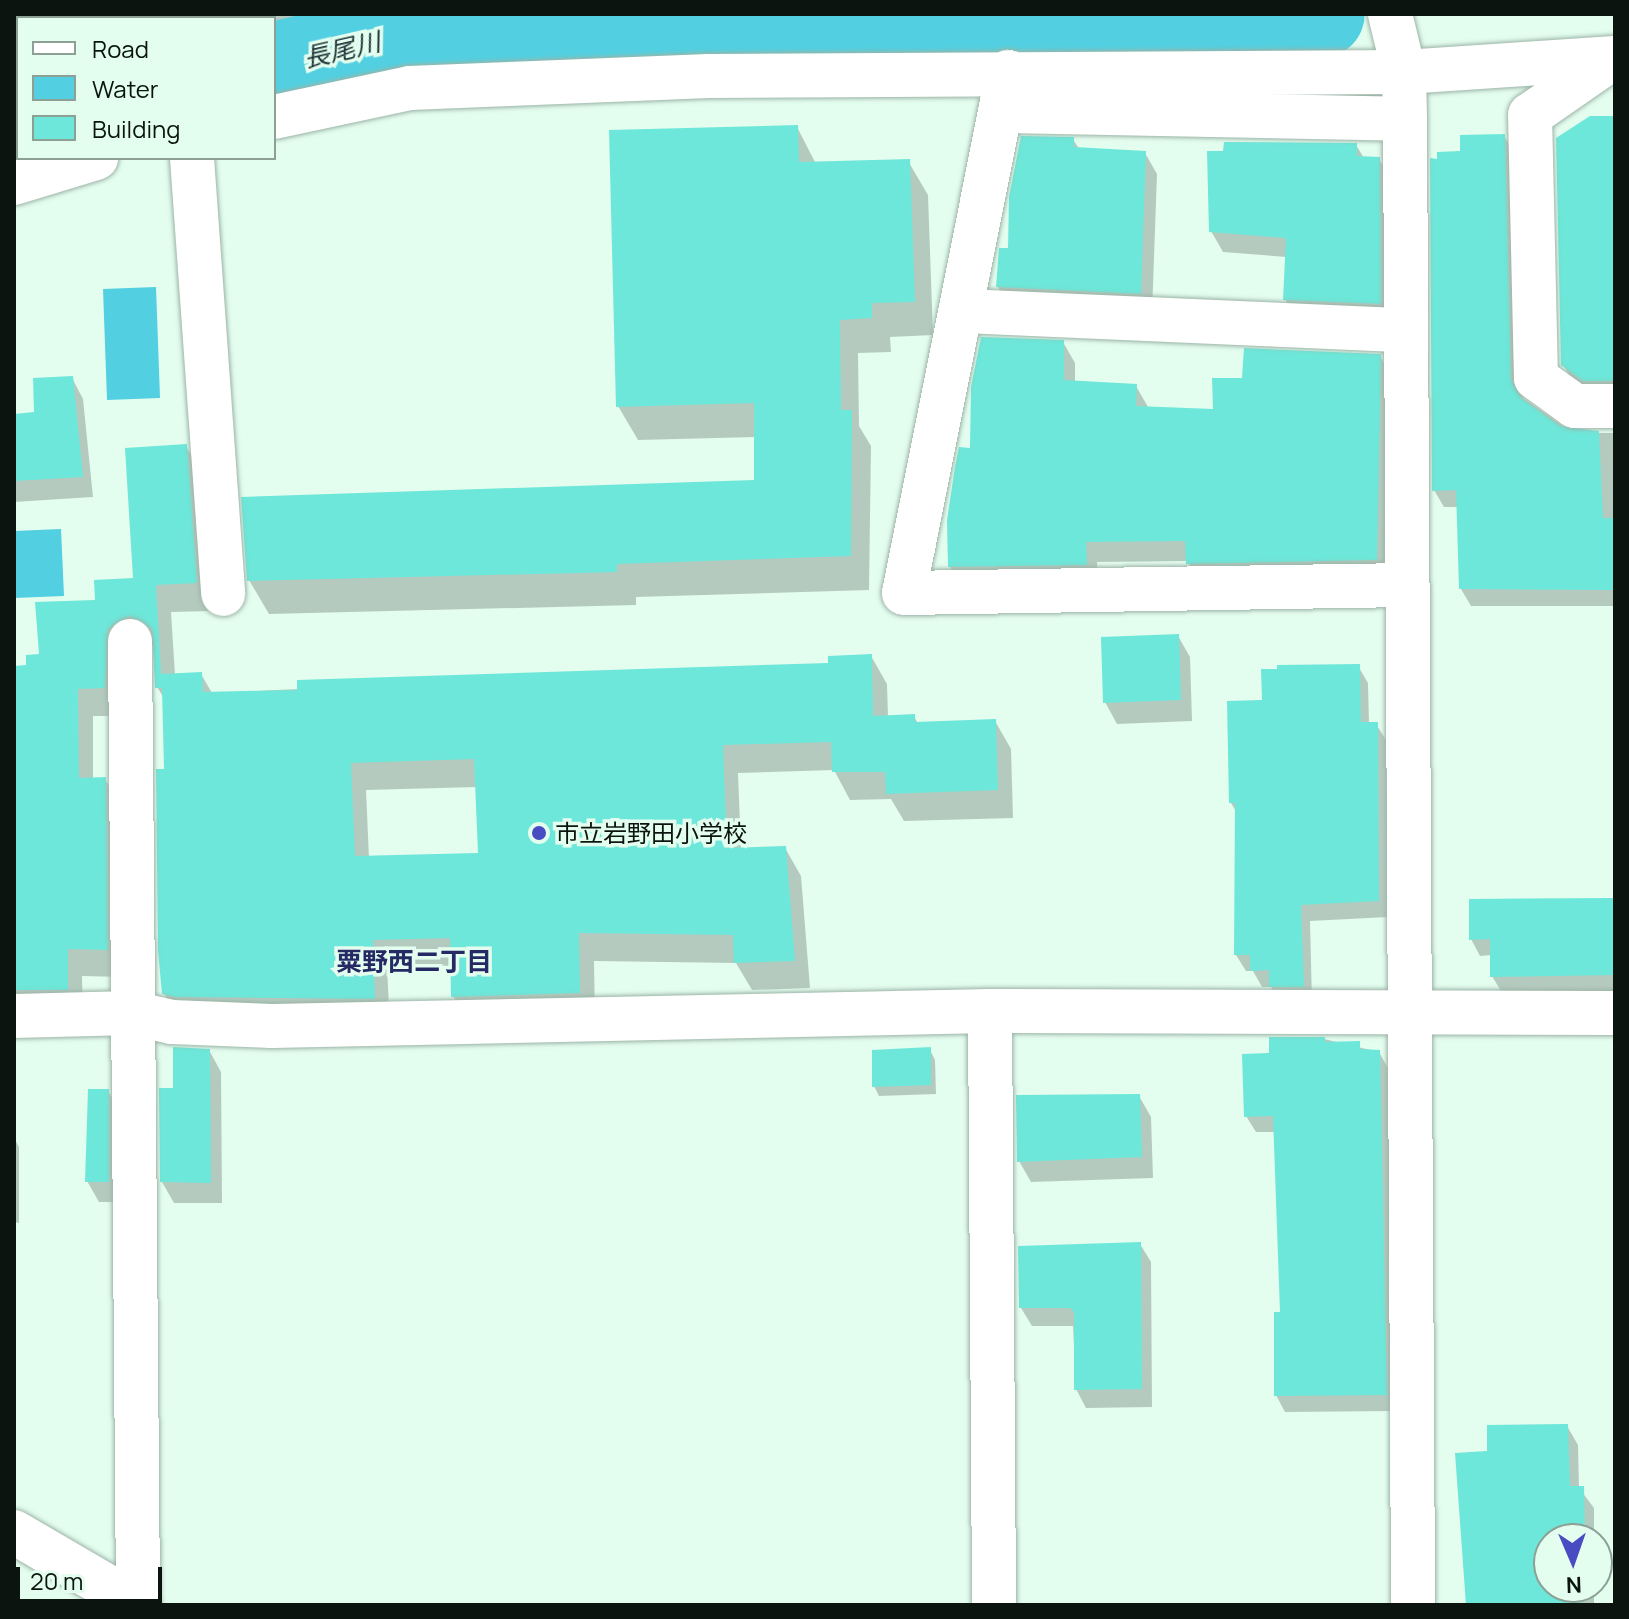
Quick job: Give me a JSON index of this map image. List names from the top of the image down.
{
  "districts": ["粟野西二丁目"],
  "water": ["長尾川"],
  "places": ["市立岩野田小学校"],
  "legend": ["Road", "Water", "Building"],
  "scale_bar": "20 m",
  "north": "bottom"
}
